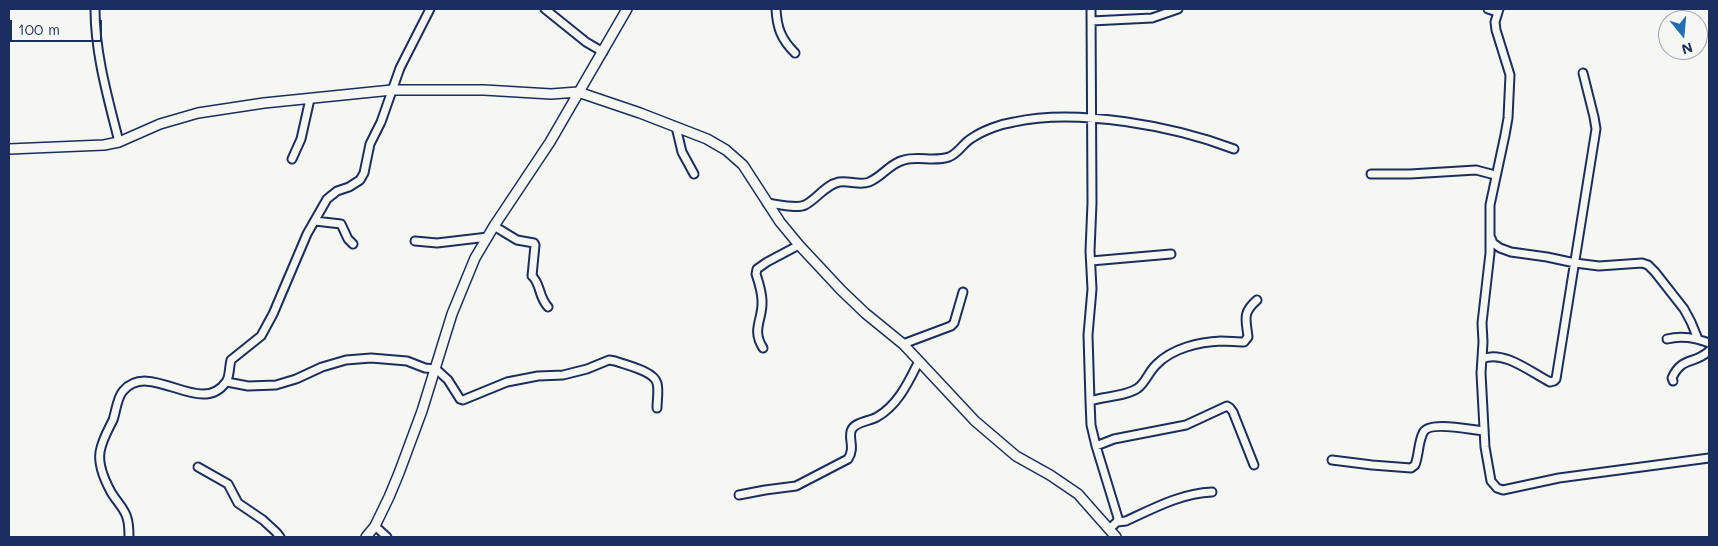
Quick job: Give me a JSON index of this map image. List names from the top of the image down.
{
  "scale_bar": "100 m",
  "north": "bottom"
}
